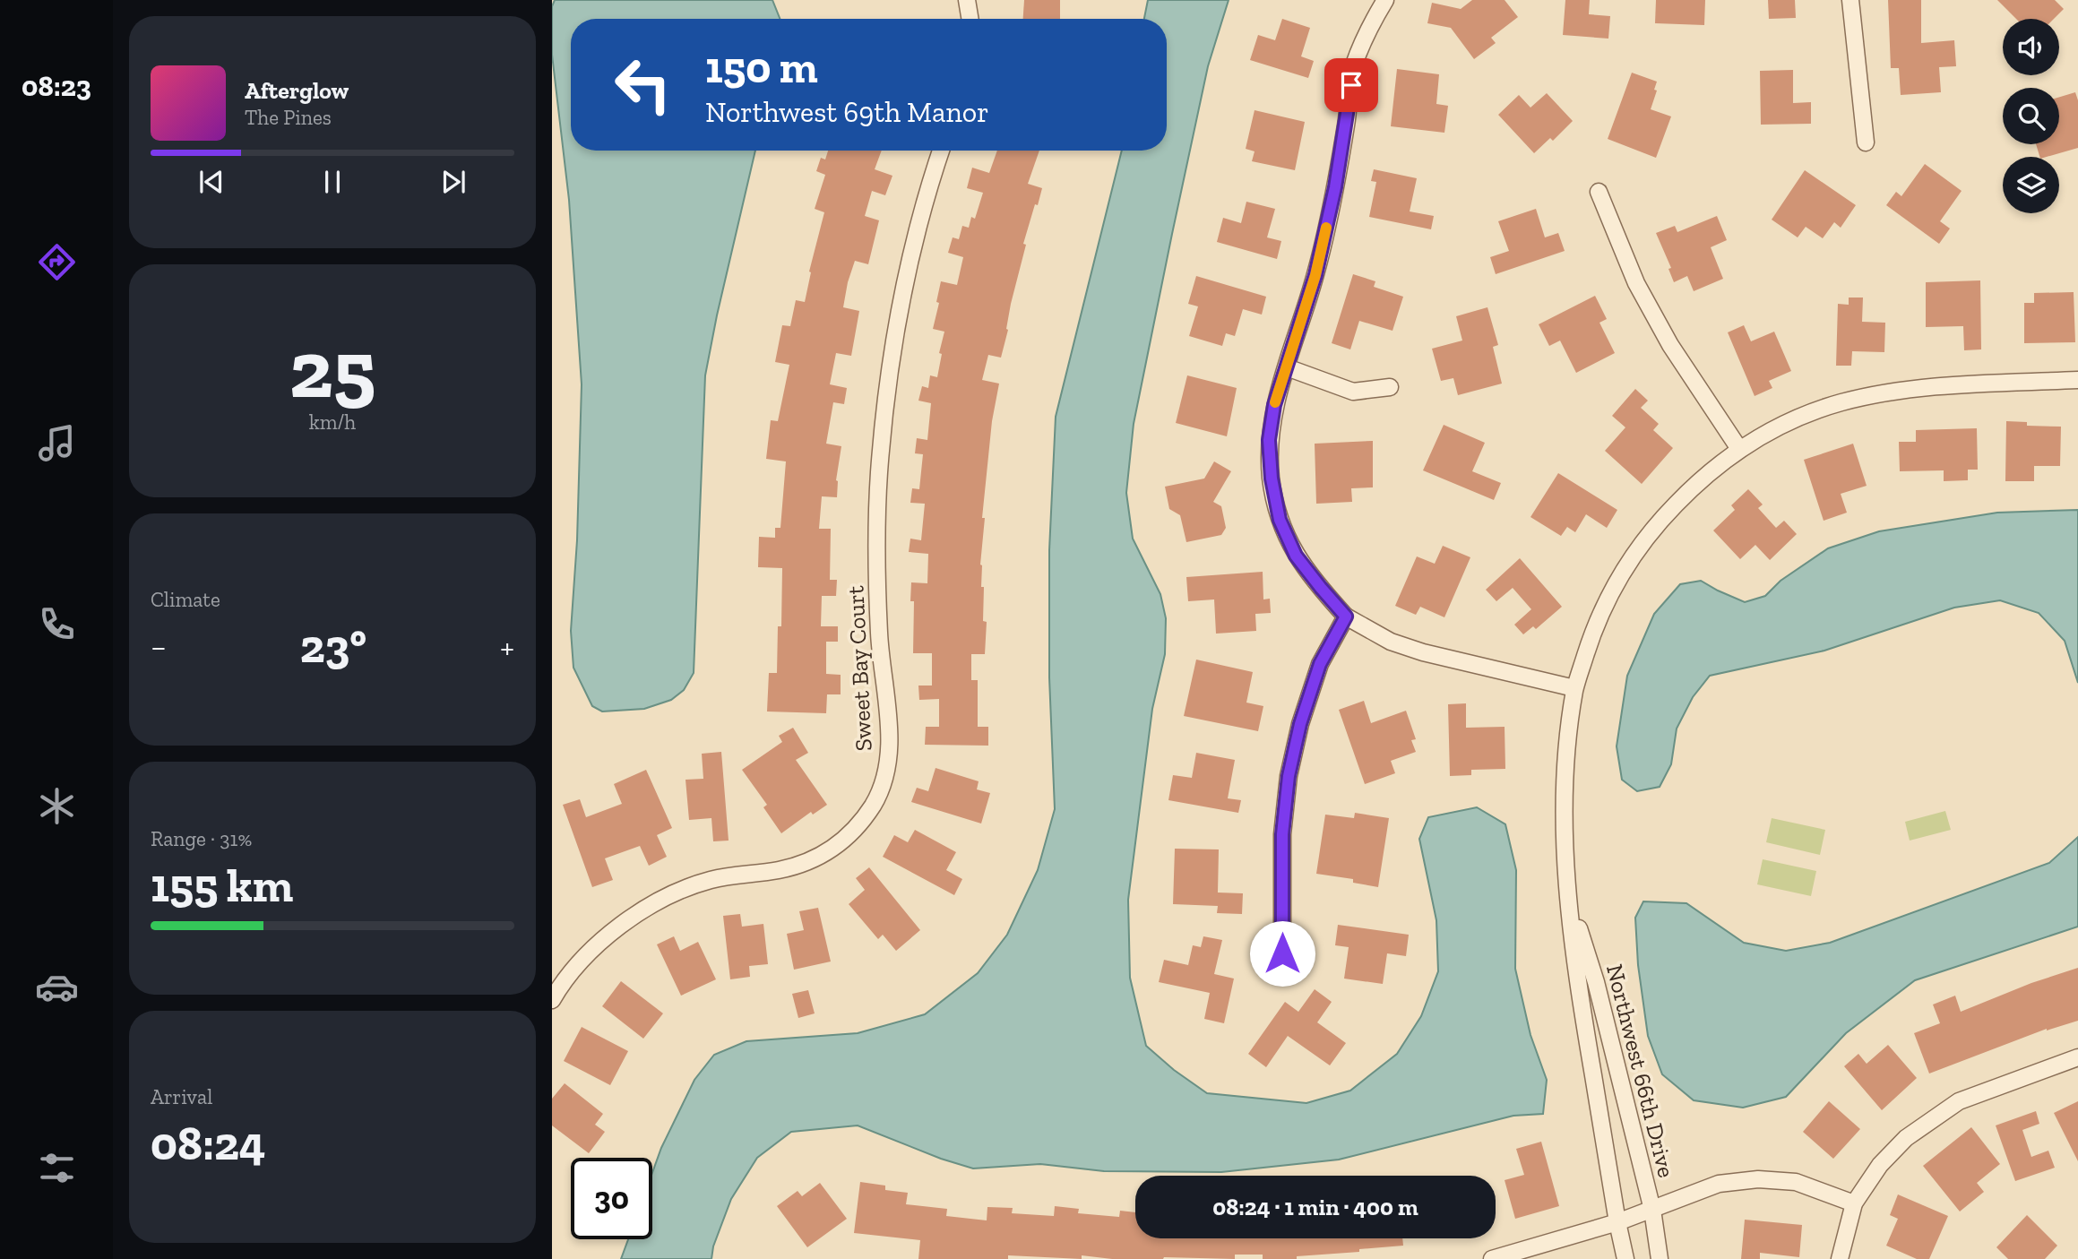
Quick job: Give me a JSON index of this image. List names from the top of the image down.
{
  "streets": {
    "street": ["Sweet Bay Court", "Northwest 66th Drive"]
  },
  "page": {
    "tabs": "08:23",
    "turn": ["150 m", "Northwest 69th Manor"],
    "song": ["Afterglow", "The Pines"],
    "tile": [
      ["25", "km/h"],
      "Climate",
      ["Range · 31%", "155 km"],
      ["Arrival", "08:24"]
    ],
    "heat": ["−", "23°", "+"],
    "limit": "30",
    "trip": "08:24 · 1 min · 400 m"
  }
}
